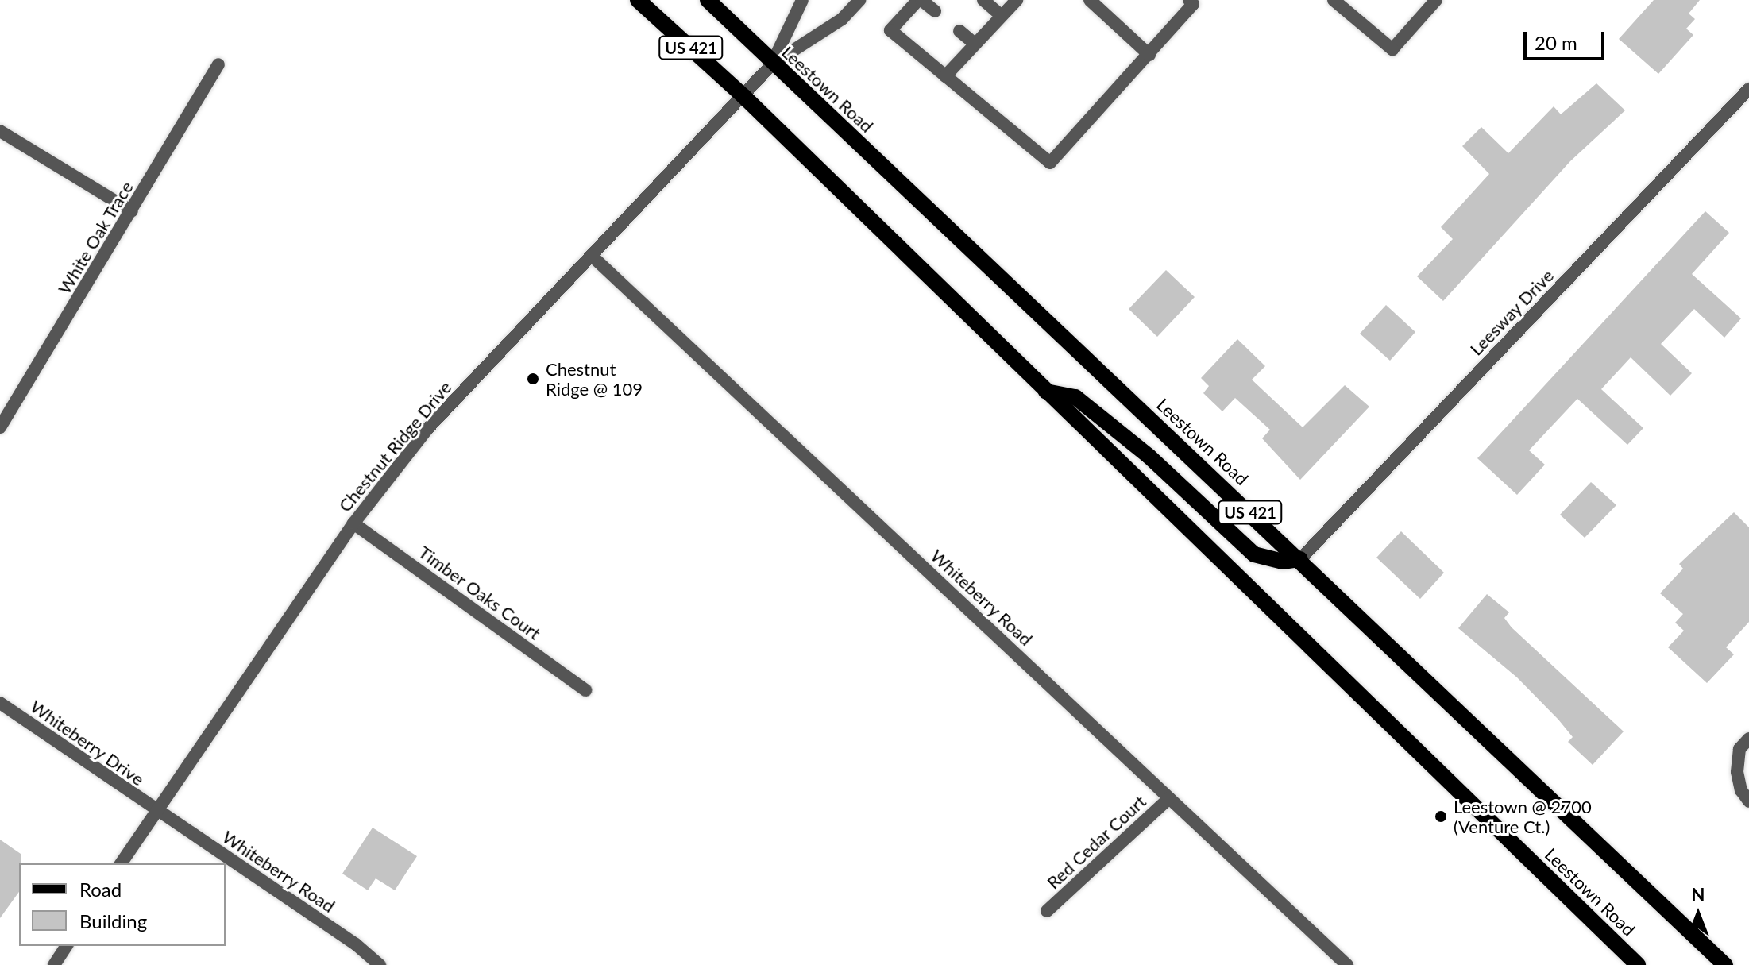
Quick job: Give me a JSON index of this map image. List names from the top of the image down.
{
  "streets": {
    "main road": ["US 421", "Leestown Road"],
    "street": [
      "White Oak Trace",
      "Leesway Drive",
      "Chestnut Ridge Drive",
      "Timber Oaks Court",
      "Whiteberry Road",
      "Whiteberry Drive",
      "Red Cedar Court"
    ]
  },
  "crossings": [
    ["Leestown Road", "Leesway Drive"],
    ["Leestown Road", "Chestnut Ridge Drive"],
    ["Chestnut Ridge Drive", "Timber Oaks Court"],
    ["Chestnut Ridge Drive", "Whiteberry Road"],
    ["Chestnut Ridge Drive", "Whiteberry Drive"],
    ["Whiteberry Road", "Whiteberry Drive"],
    ["Whiteberry Road", "Red Cedar Court"]
  ],
  "places": ["Chestnut Ridge @ 109", "Leestown @ 2700 (Venture Ct.)"],
  "legend": ["Road", "Building"],
  "scale_bar": "20 m",
  "north": "top"
}
